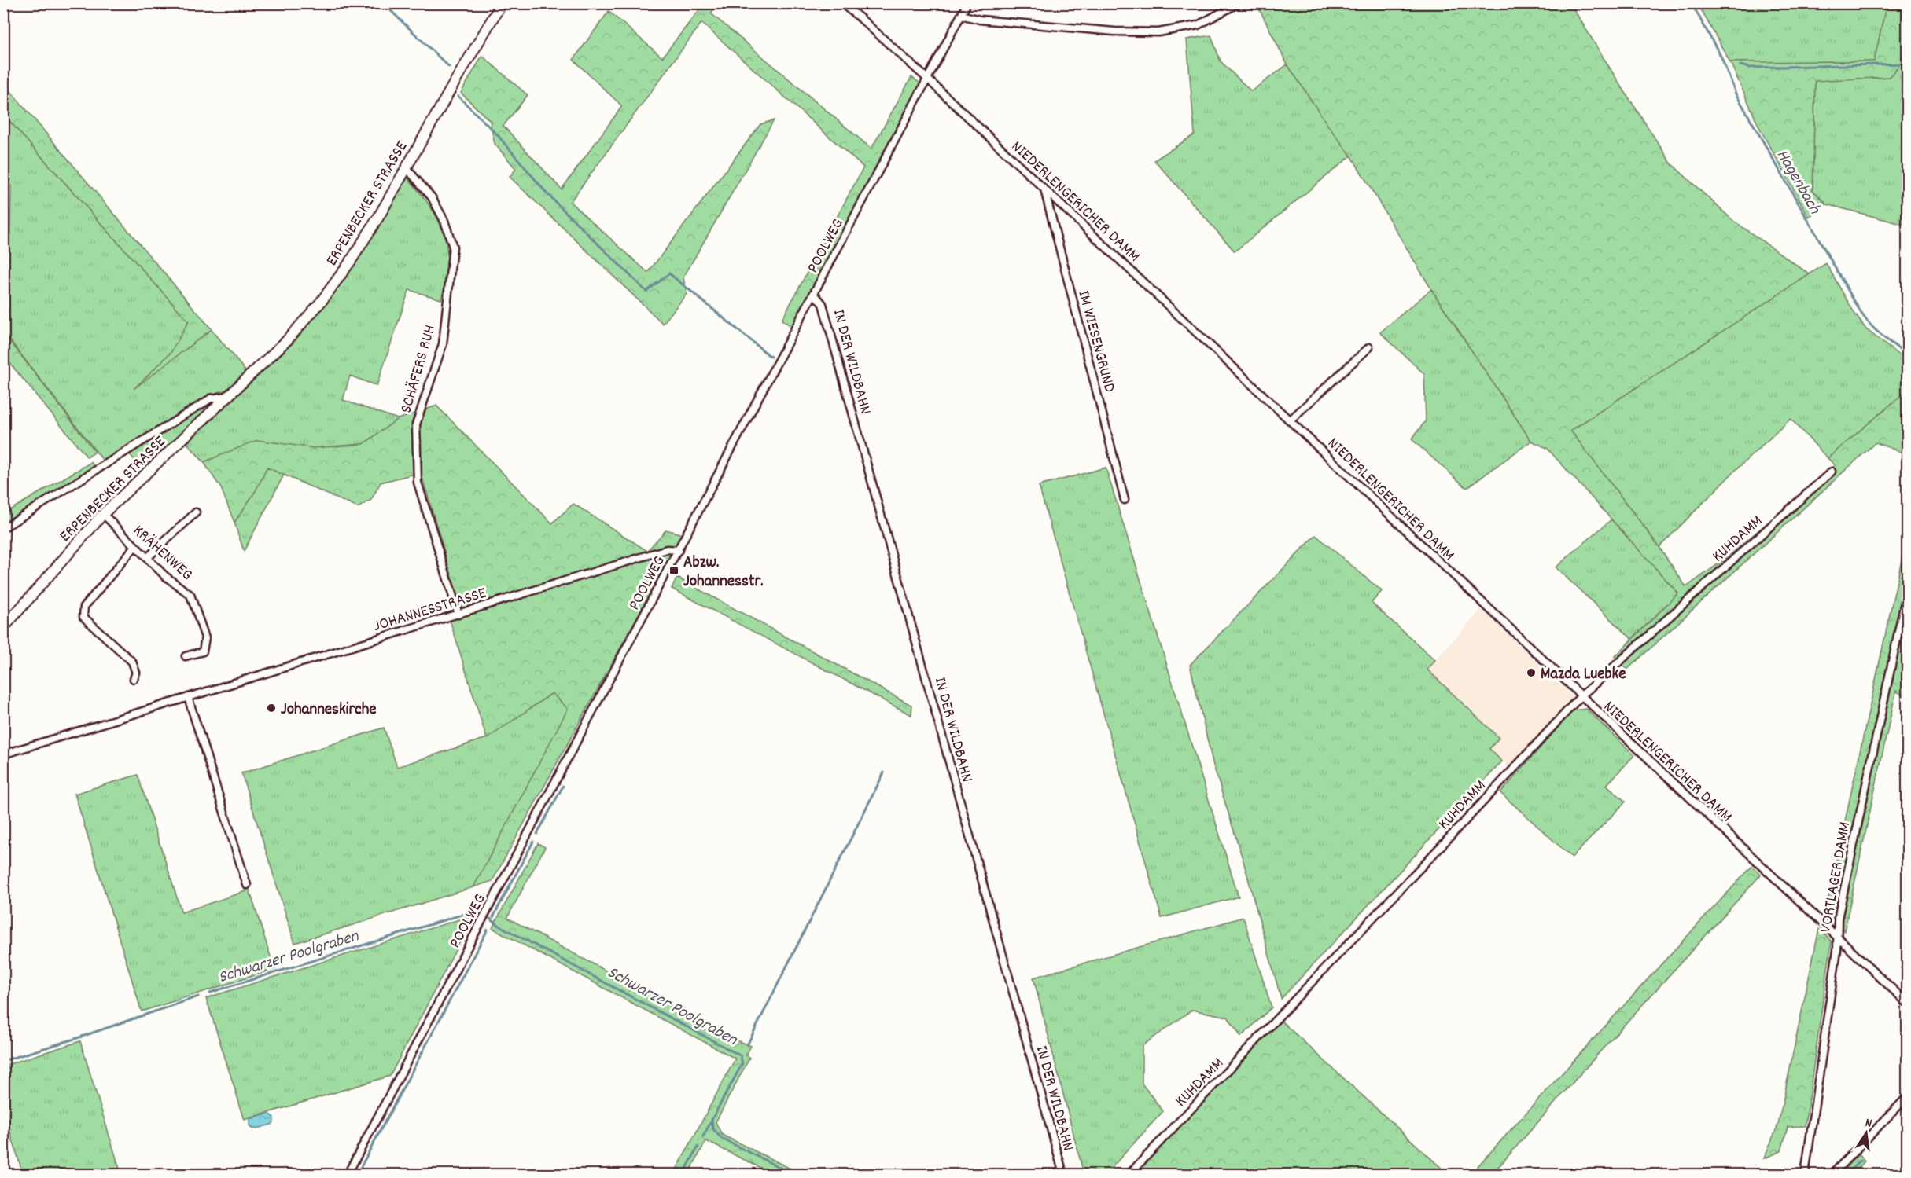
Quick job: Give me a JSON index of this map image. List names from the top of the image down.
{
  "streets": {
    "main road": ["ERPENBECKER STRASSE"],
    "street": [
      "NIEDERLENGERICHER DAMM",
      "POOLWEG",
      "IM WIESENGRUND",
      "IN DER WILDBAHN",
      "SCHÄFERS RUH",
      "KUHDAMM",
      "KRÄHENWEG",
      "JOHANNESSTRASSE",
      "VORTLAGER DAMM"
    ]
  },
  "crossings": [
    ["NIEDERLENGERICHER DAMM", "POOLWEG"],
    ["NIEDERLENGERICHER DAMM", "IM WIESENGRUND"],
    ["NIEDERLENGERICHER DAMM", "KUHDAMM"],
    ["NIEDERLENGERICHER DAMM", "VORTLAGER DAMM"],
    ["ERPENBECKER STRASSE", "SCHÄFERS RUH"],
    ["ERPENBECKER STRASSE", "KRÄHENWEG"],
    ["POOLWEG", "IN DER WILDBAHN"],
    ["POOLWEG", "JOHANNESSTRASSE"],
    ["SCHÄFERS RUH", "JOHANNESSTRASSE"]
  ],
  "water": ["Hagenbach", "Schwarzer Poolgraben"],
  "places": {
    "transit": ["Abzw. Johannesstr."],
    "other": ["Mazda Luebke", "Johanneskirche"]
  },
  "north": "top"
}
